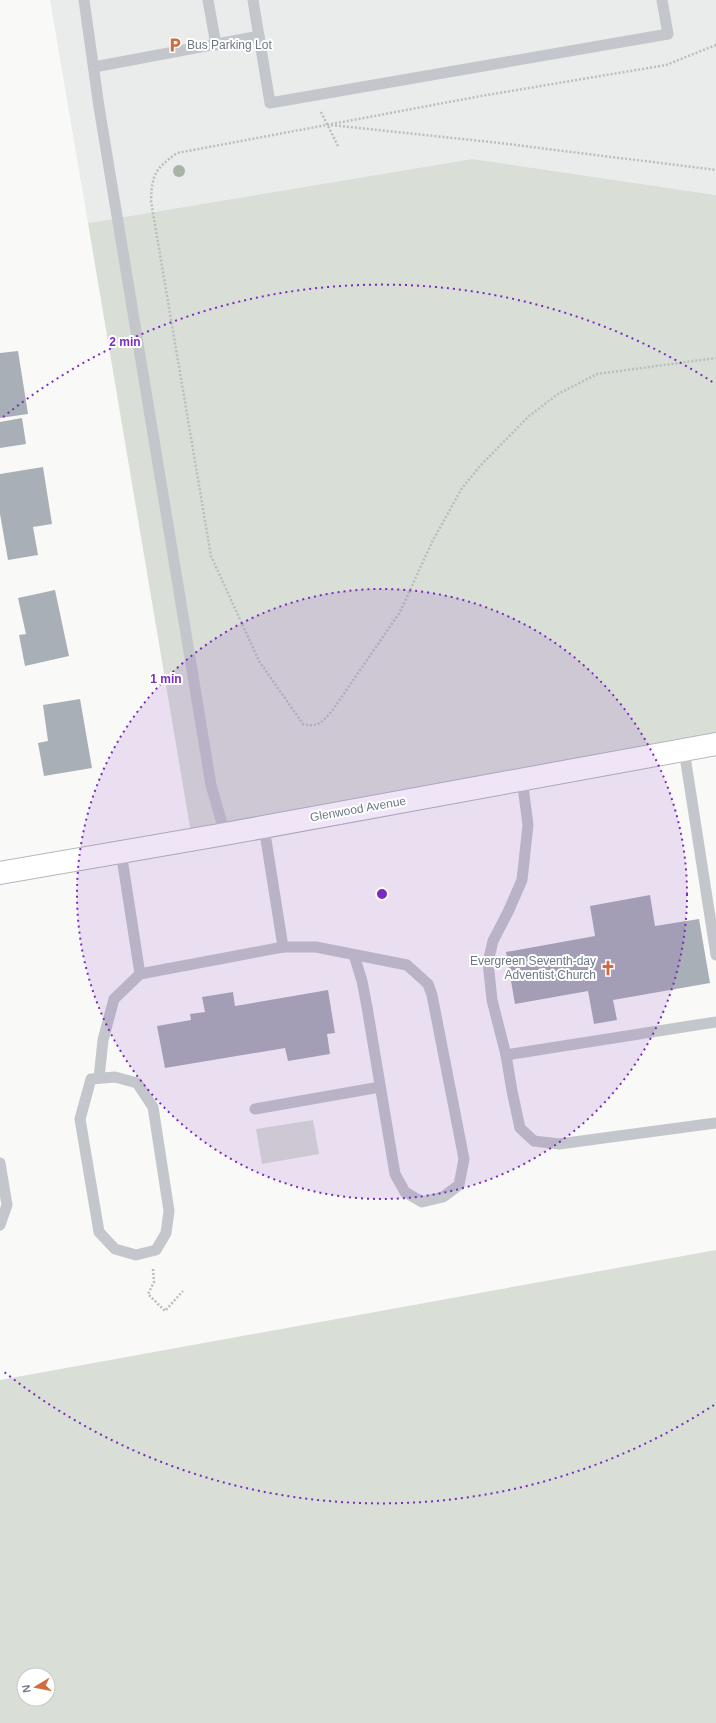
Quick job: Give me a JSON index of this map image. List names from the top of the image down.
{
  "streets": {
    "street": ["Glenwood Avenue"]
  },
  "places": {
    "parking": ["Bus Parking Lot"],
    "church": ["Evergreen Seventh-day Adventist Church"]
  },
  "north": "left",
  "rings": ["2 min", "1 min"]
}
